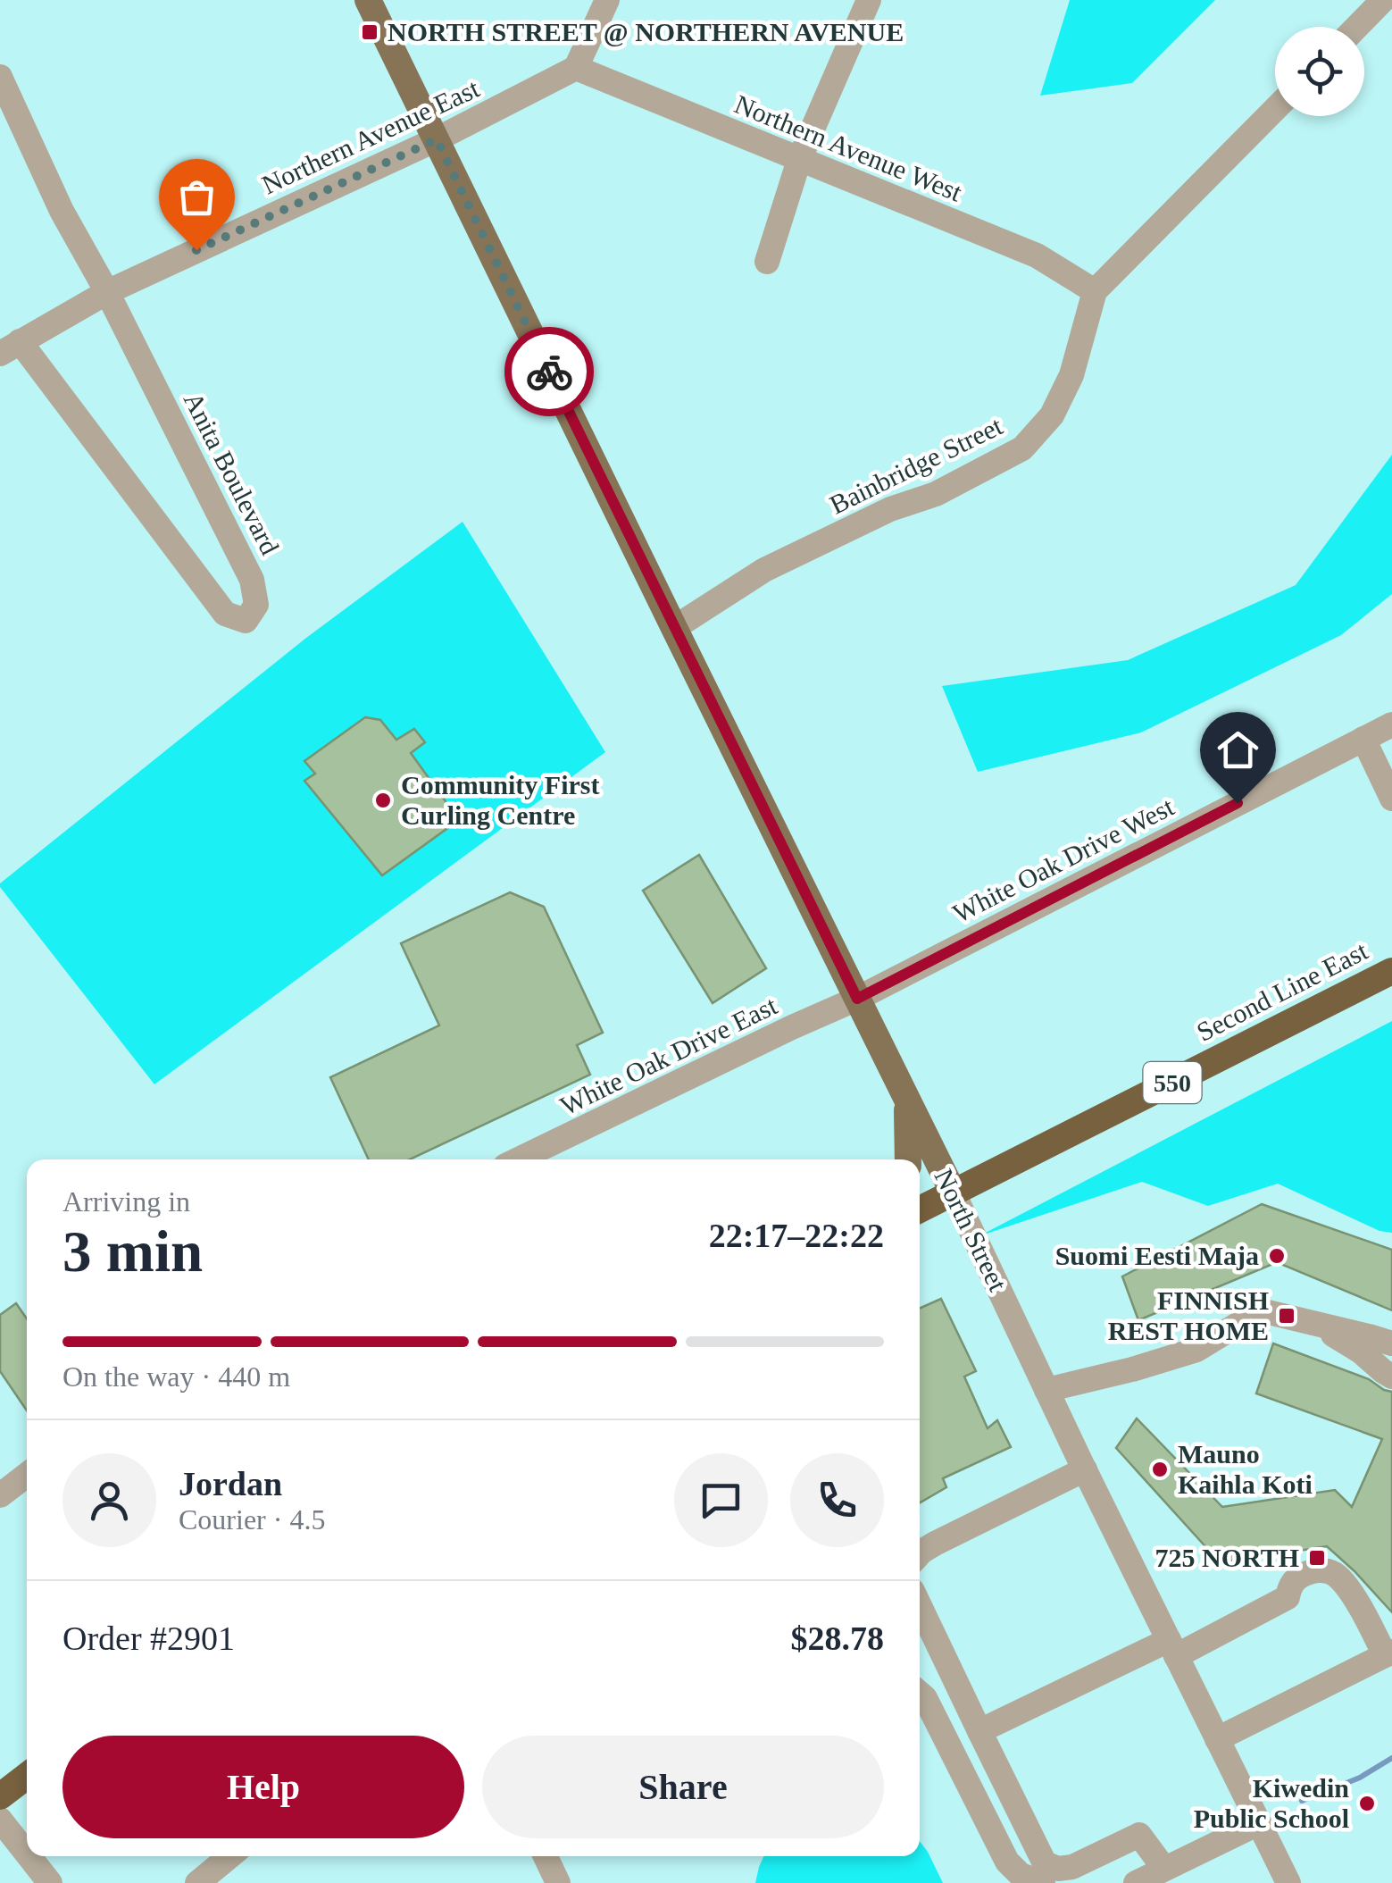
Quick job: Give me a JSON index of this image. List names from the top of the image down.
{
  "streets": {
    "highway": ["Second Line East", "550"],
    "main road": ["North Street"],
    "street": [
      "Northern Avenue East",
      "Northern Avenue West",
      "Bainbridge Street",
      "Anita Boulevard",
      "White Oak Drive West",
      "White Oak Drive East"
    ]
  },
  "crossings": [
    ["Northern Avenue East", "Northern Avenue West"],
    ["Northern Avenue East", "Anita Boulevard"],
    ["Northern Avenue East", "North Street"],
    ["Northern Avenue West", "Bainbridge Street"],
    ["Bainbridge Street", "North Street"],
    ["White Oak Drive West", "White Oak Drive East"],
    ["White Oak Drive West", "North Street"],
    ["Second Line East", "North Street"],
    ["White Oak Drive East", "North Street"]
  ],
  "places": {
    "transit": ["NORTH STREET @ NORTHERN AVENUE", "FINNISH REST HOME", "725 NORTH"],
    "other": [
      "Community First Curling Centre",
      "Suomi Eesti Maja",
      "Mauno Kaihla Koti",
      "Kiwedin Public School"
    ]
  },
  "page": {
    "heading": ["3 min", "Arriving in", "22:17–22:22"],
    "panel": [
      "Jordan",
      "Courier · 4.5",
      "Order #2901",
      "$28.78"
    ],
    "bar": "On the way · 440 m",
    "buttons": ["Help", "Share"]
  }
}
